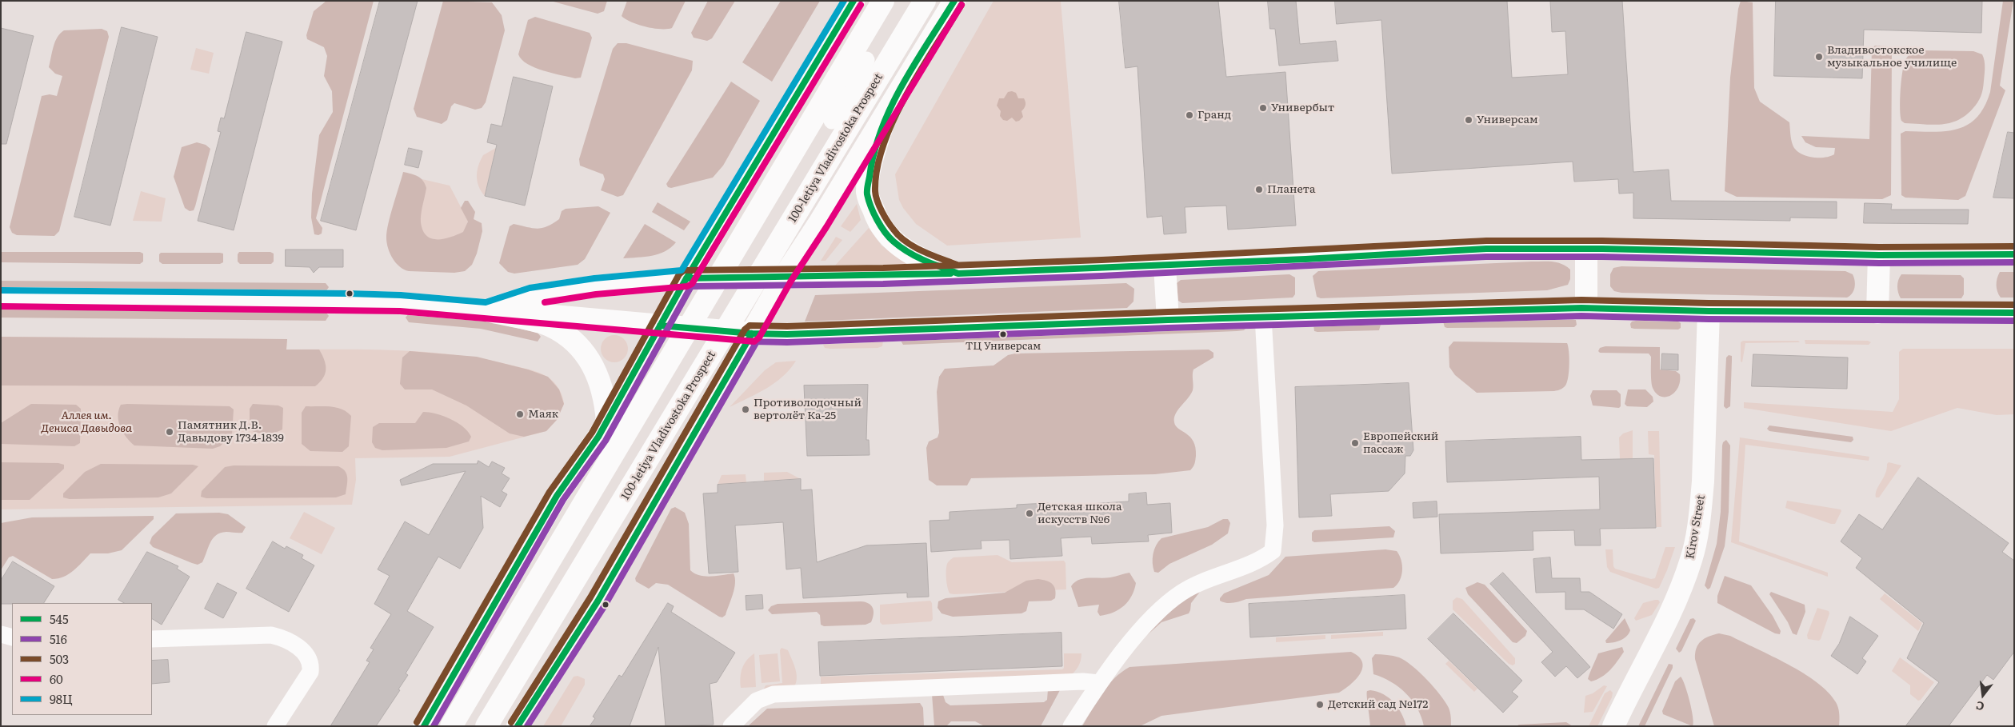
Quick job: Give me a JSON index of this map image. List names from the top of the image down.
{
  "streets": {
    "main road": ["100-letiya Vladivostoka Prospect", "Kirov Street"]
  },
  "parks": ["Аллея им. Дениса Давыдова"],
  "places": [
    "Владивостокское музыкальное училище",
    "Универбыт",
    "Гранд",
    "Универсам",
    "Планета",
    "ТЦ Универсам",
    "Противолодочный вертолёт Ка-25",
    "Маяк",
    "Памятник Д.В. Давыдову 1734-1839",
    "Европейский пассаж",
    "Детская школа искусств №6",
    "Детский сад №172"
  ],
  "lines": [
    "transit line 545",
    "transit line 98Ц",
    "transit line 503",
    "transit line 60",
    "transit line 516"
  ],
  "legend": [
    "545",
    "516",
    "503",
    "60",
    "98Ц"
  ],
  "north": "bottom"
}
